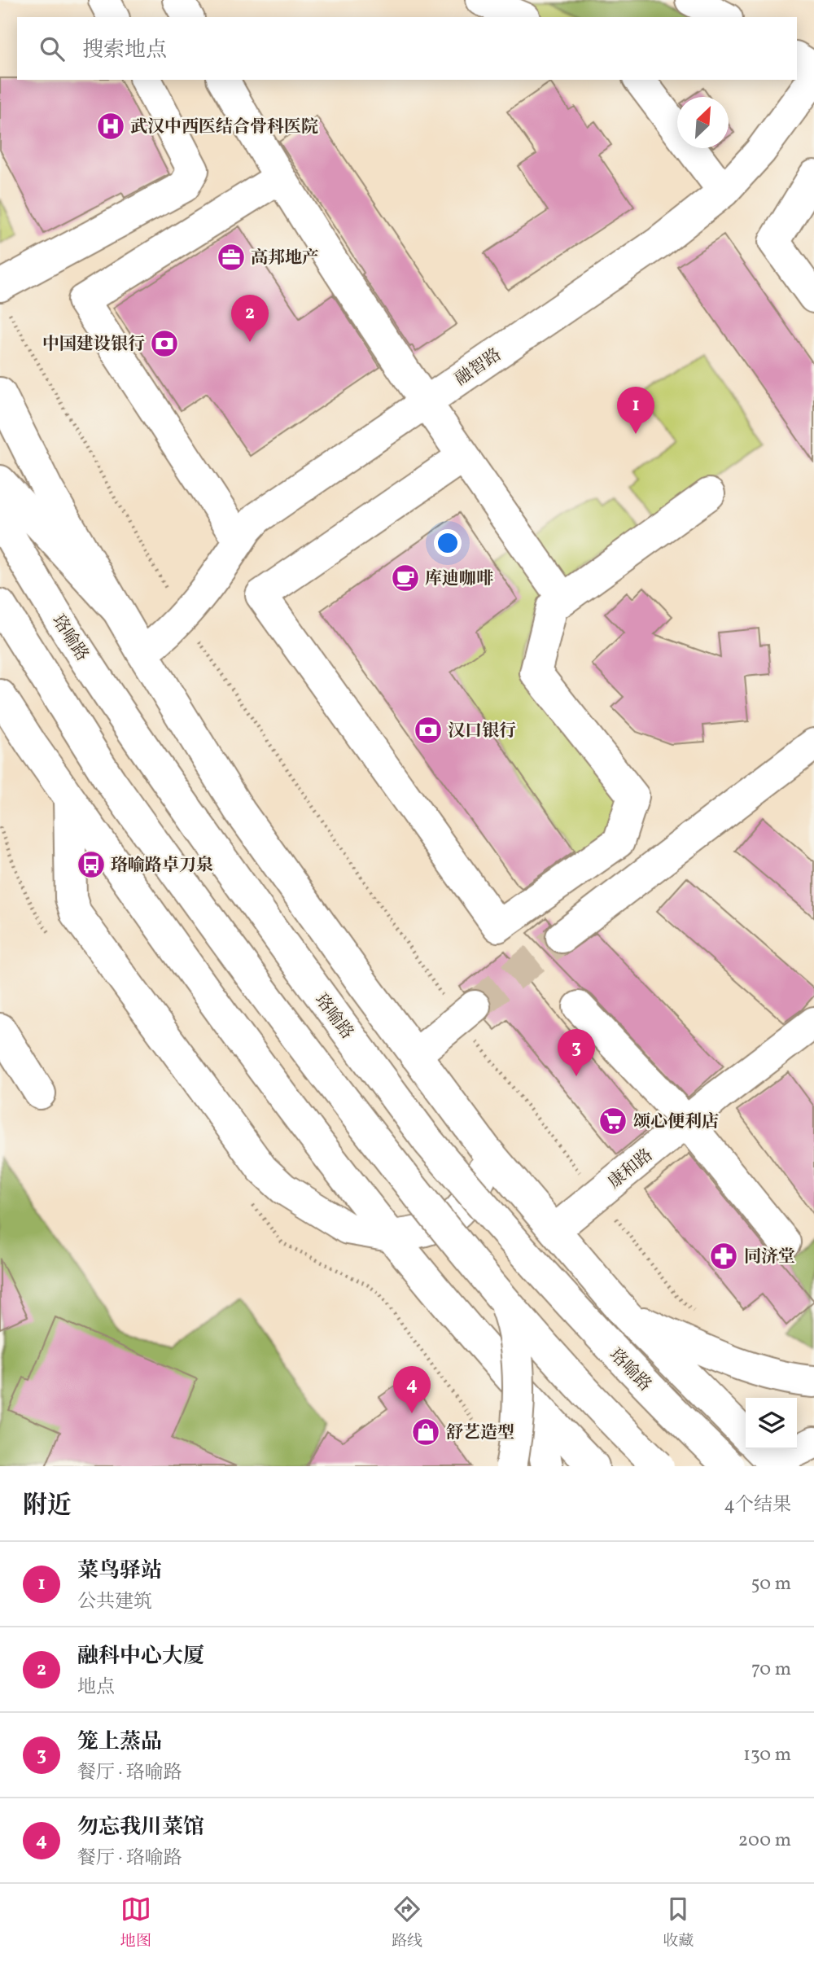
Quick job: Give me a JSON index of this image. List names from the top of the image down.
{
  "streets": {
    "main road": ["融智路", "珞喻路", "康和路"]
  },
  "places": {
    "hospital": ["武汉中西医结合骨科医院"],
    "office": ["高邦地产"],
    "bank": ["中国建设银行", "汉口银行"],
    "cafe": ["库迪咖啡"],
    "bus stop": ["珞喻路卓刀泉"],
    "supermarket": ["颂心便利店"],
    "pharmacy": ["同济堂"],
    "shop": ["舒艺造型"]
  },
  "north": "top right",
  "page": {
    "search": "搜索地点",
    "pins": [
      "2",
      "1",
      "3",
      "4"
    ],
    "heading": ["附近", "4个结果"],
    "list": [
      {
        "mark": "1",
        "name": "菜鸟驿站",
        "note": "公共建筑",
        "value": "50 m"
      },
      {
        "mark": "2",
        "name": "融科中心大厦",
        "note": "地点",
        "value": "70 m"
      },
      {
        "mark": "3",
        "name": "笼上蒸品",
        "note": "餐厅 · 珞喻路",
        "value": "130 m"
      },
      {
        "mark": "4",
        "name": "勿忘我川菜馆",
        "note": "餐厅 · 珞喻路",
        "value": "200 m"
      }
    ],
    "nav": ["地图", "路线", "收藏"]
  }
}
